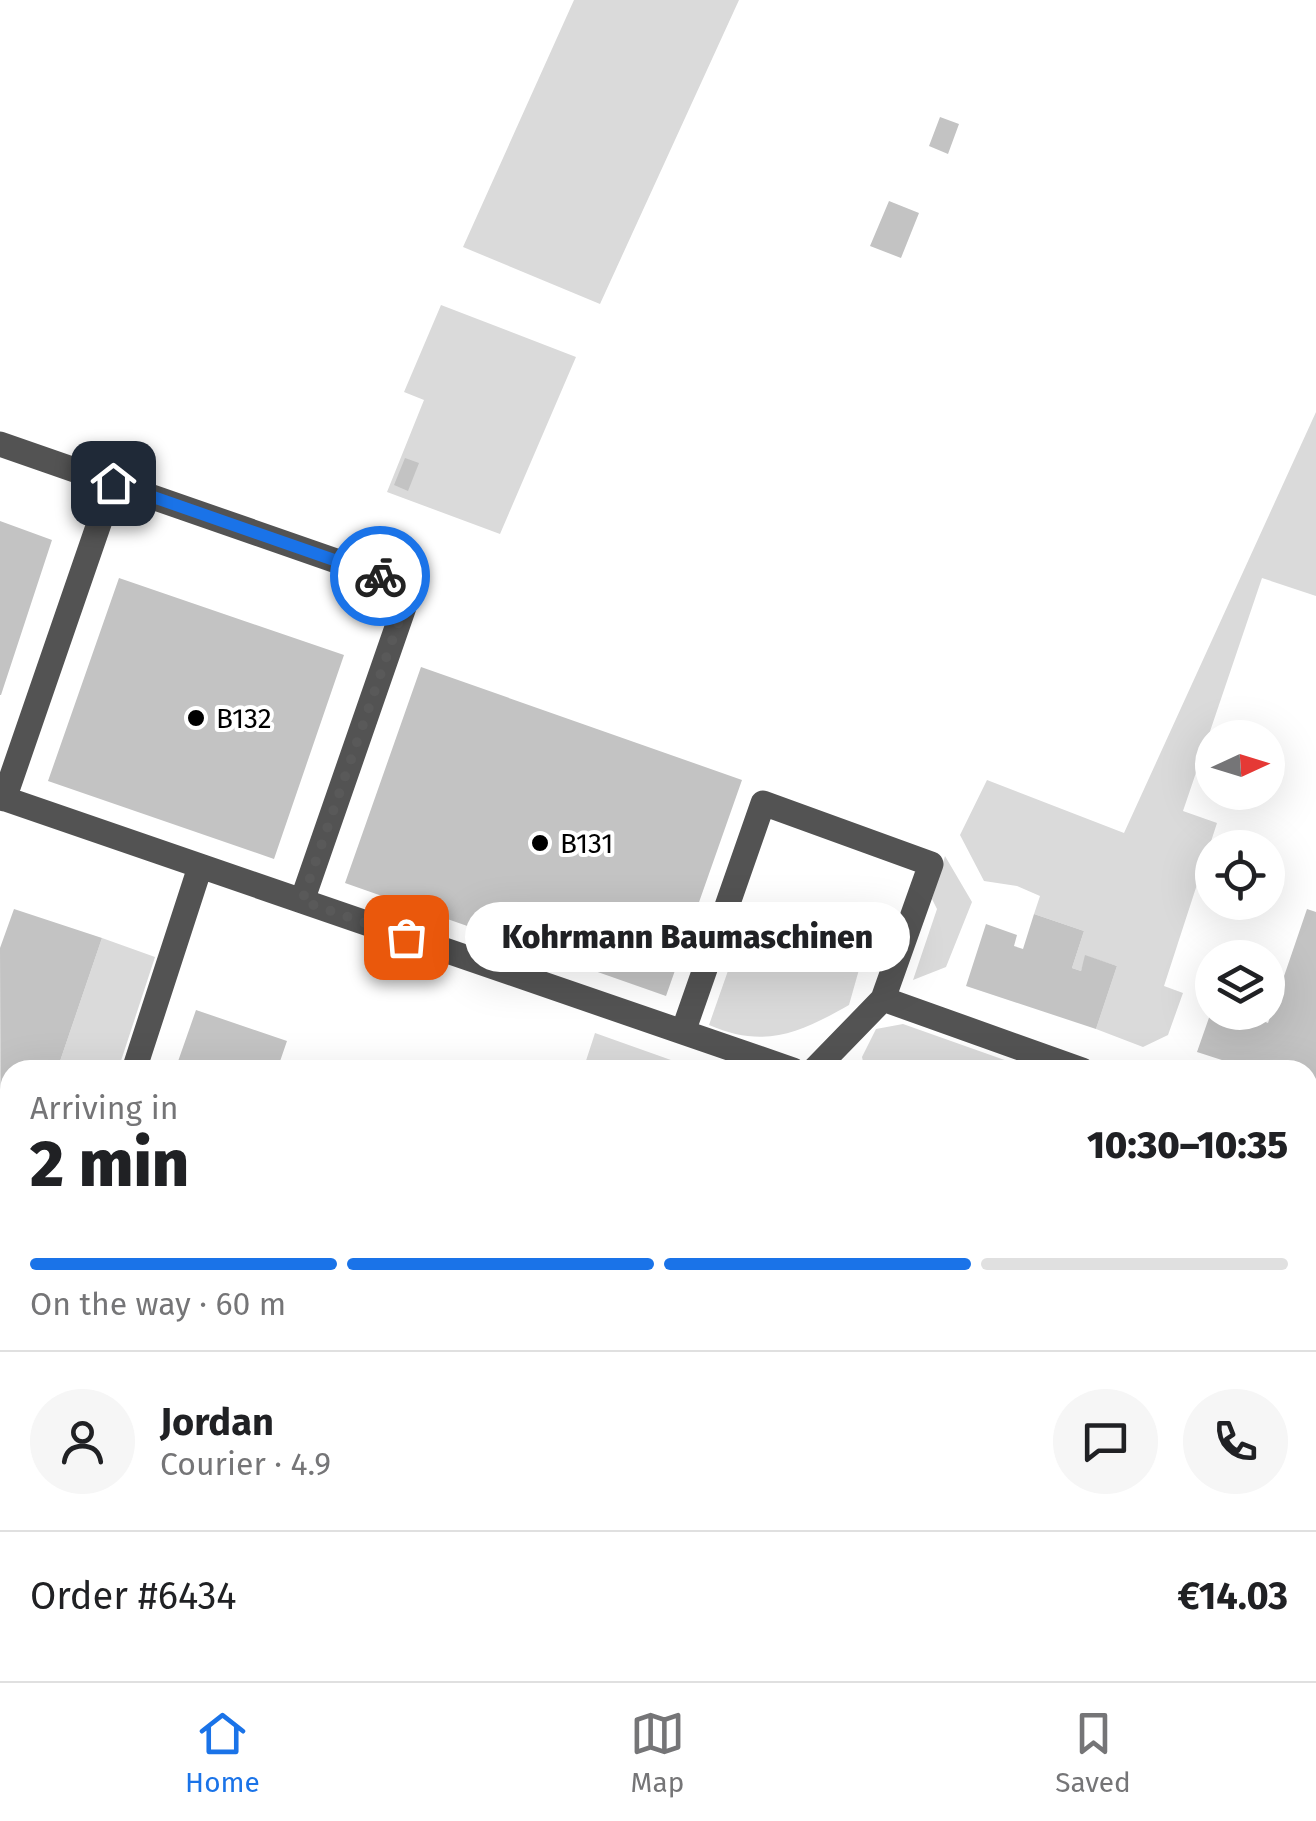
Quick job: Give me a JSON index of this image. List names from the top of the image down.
{
  "places": ["B132", "B131", "Kohrmann Baumaschinen"],
  "north": "right",
  "page": {
    "bubble": "Kohrmann Baumaschinen",
    "heading": ["2 min", "Arriving in", "10:30–10:35"],
    "panel": [
      "Jordan",
      "Courier · 4.9",
      "Order #6434",
      "€14.03"
    ],
    "bar": "On the way · 60 m",
    "tabs": ["Home", "Map", "Saved"]
  }
}
